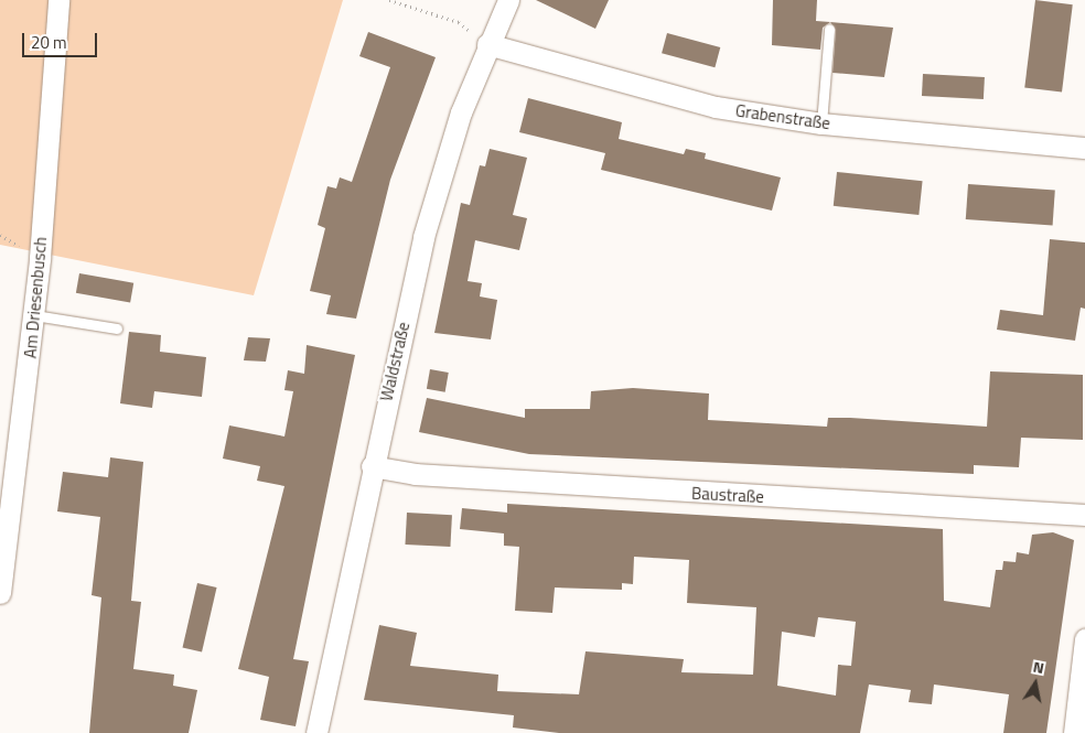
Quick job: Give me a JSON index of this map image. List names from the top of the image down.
{
  "streets": {
    "street": [
      "Grabenstraße",
      "Am Driesenbusch",
      "Waldstraße",
      "Baustraße"
    ]
  },
  "crossings": [
    ["Grabenstraße", "Waldstraße"],
    ["Waldstraße", "Baustraße"]
  ],
  "scale_bar": "20 m",
  "north": "top"
}
